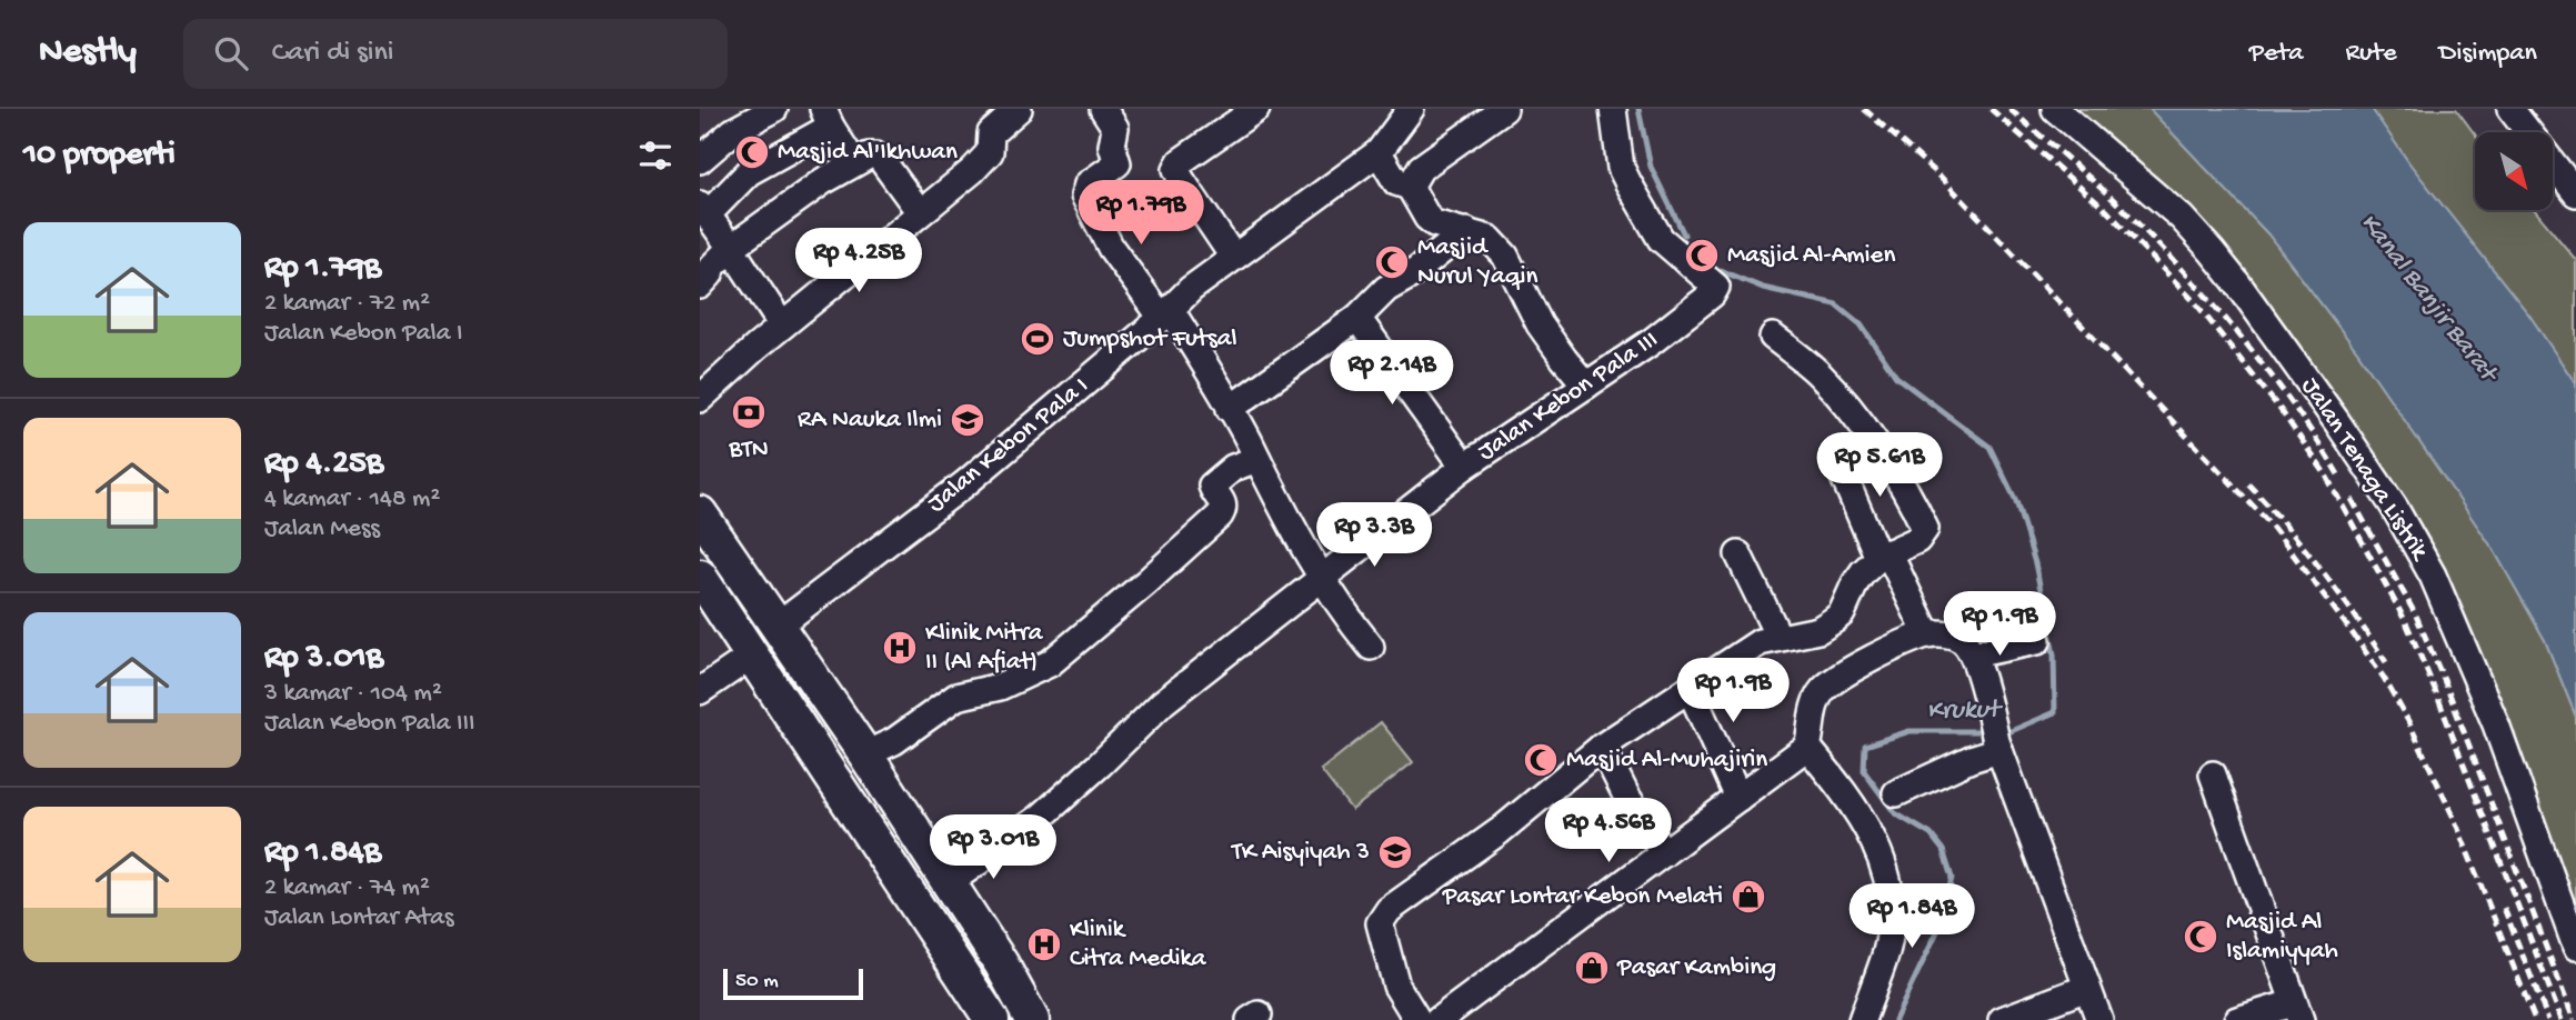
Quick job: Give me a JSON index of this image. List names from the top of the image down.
{
  "streets": {
    "street": ["Jalan Kebon Pala III", "Jalan Kebon Pala I", "Jalan Tenaga Listrik"]
  },
  "water": ["Kanal Banjir Barat", "Krukut"],
  "places": {
    "mosque": [
      "Masjid Al'Ikhwan",
      "Masjid Al-Amien",
      "Masjid Nurul Yaqin",
      "Masjid Al-Muhajirin",
      "Masjid Al Islamiyyah"
    ],
    "sports": ["Jumpshot Futsal"],
    "bank": ["BTN"],
    "school or university": ["RA Nauka Ilmi", "TK Aisyiyah 3"],
    "hospital": ["Klinik Mitra II (Al Afiat)", "Klinik Citra Medika"],
    "shop": ["Pasar Lontar Kebon Melati", "Pasar Kambing"]
  },
  "scale_bar": "50 m",
  "north": "bottom right",
  "page": {
    "header": "Nestly",
    "search": "Cari di sini",
    "nav": ["Peta", "Rute", "Disimpan"],
    "heading": "10 properti",
    "price": [
      "Rp 1.79B",
      "Rp 4.25B",
      "Rp 2.14B",
      "Rp 5.61B",
      "Rp 3.3B",
      "Rp 1.9B",
      "Rp 1.9B",
      "Rp 4.56B",
      "Rp 3.01B",
      "Rp 1.84B"
    ],
    "list": [
      {
        "name": "Rp 1.79B",
        "note": "2 kamar · 72 m² · Jalan Kebon Pala I"
      },
      {
        "name": "Rp 4.25B",
        "note": "4 kamar · 148 m² · Jalan Mess"
      },
      {
        "name": "Rp 3.01B",
        "note": "3 kamar · 104 m² · Jalan Kebon Pala III"
      },
      {
        "name": "Rp 1.84B",
        "note": "2 kamar · 74 m² · Jalan Lontar Atas"
      }
    ],
    "scale": "50 m"
  }
}
